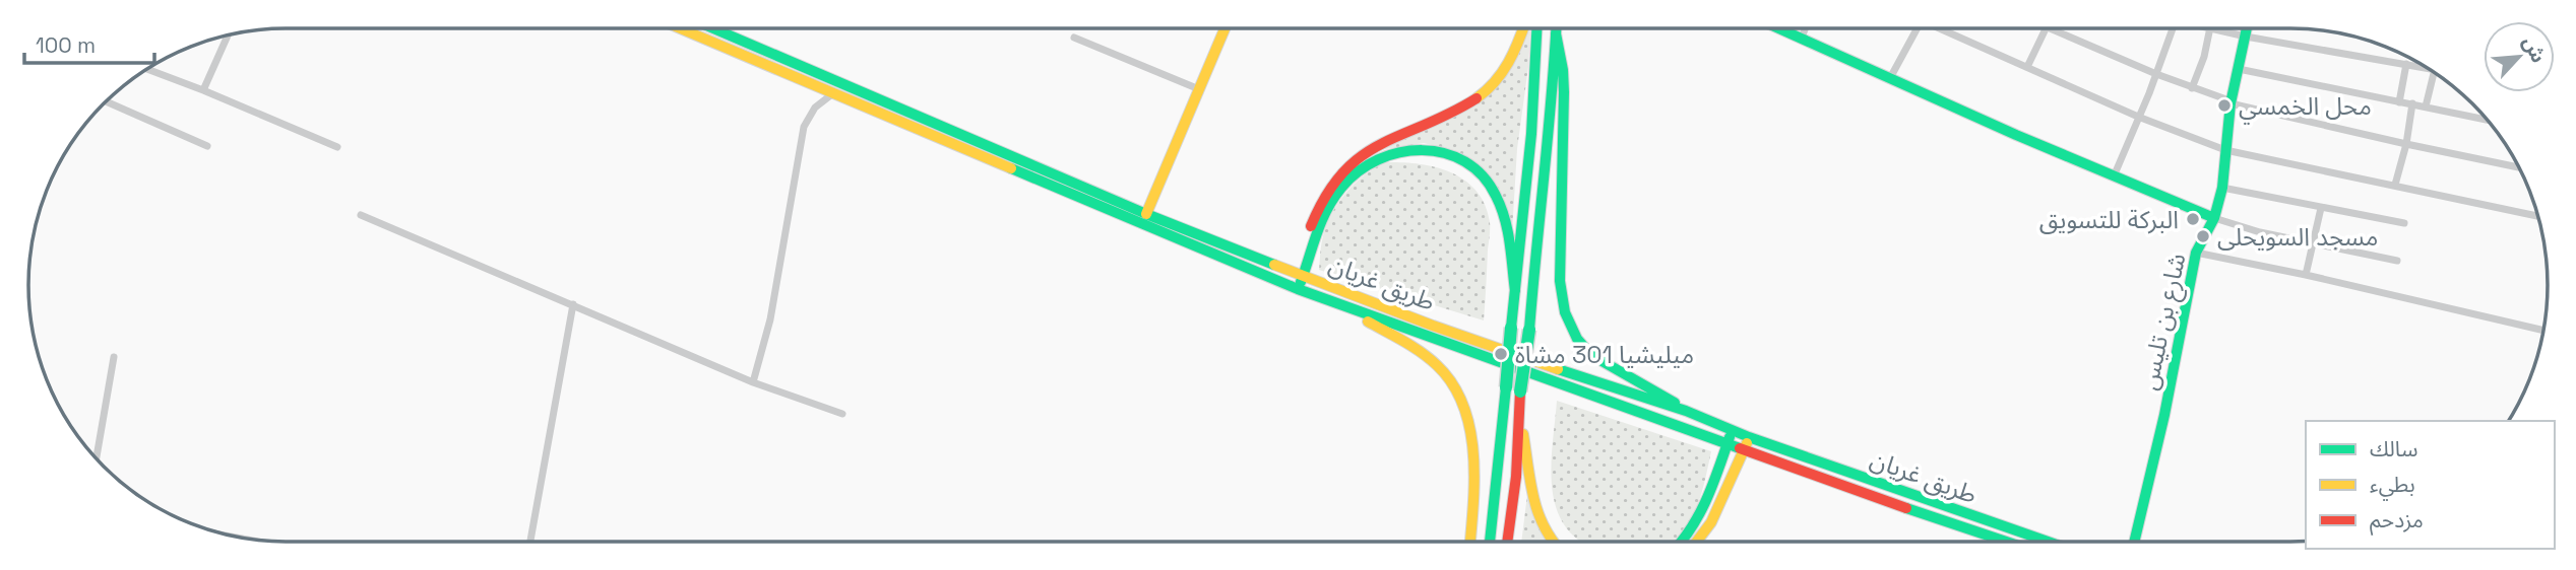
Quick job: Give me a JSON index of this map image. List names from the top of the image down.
{
  "streets": {
    "main road": ["طريق غريان", "شارع بن تليس"]
  },
  "places": [
    "محل الخمسي",
    "البركة للتسويق",
    "مسجد السويحلى",
    "ميليشيا 301 مشاة"
  ],
  "legend": ["سالك", "بطيء", "مزدحم"],
  "scale_bar": "100 m",
  "north": "top right"
}
